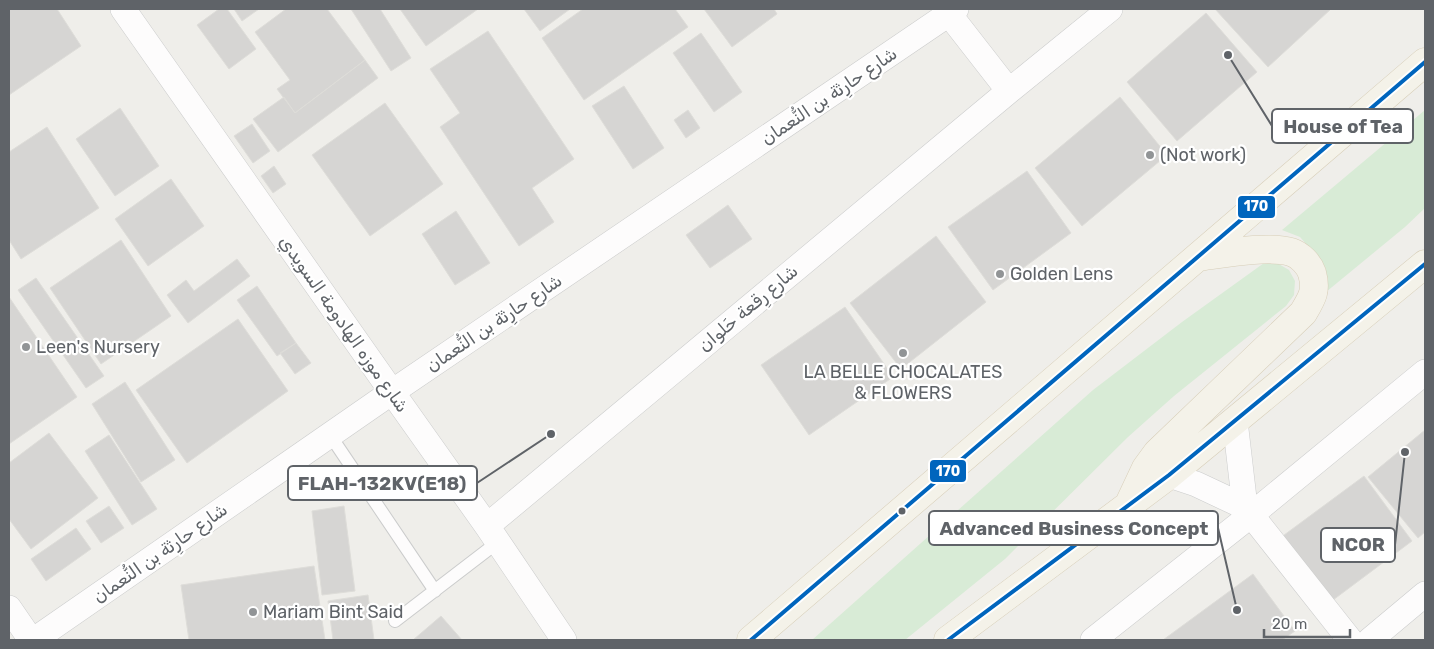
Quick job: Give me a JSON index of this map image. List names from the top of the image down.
{
  "streets": {
    "street": ["شارع حارِثة بن النُّعمان", "شارع رِقعة حَلوان", "شارع موزه الهادومة السويدي"]
  },
  "crossings": [
    ["شارع حارِثة بن النُّعمان", "شارع موزه الهادومة السويدي"],
    ["شارع رِقعة حَلوان", "شارع موزه الهادومة السويدي"]
  ],
  "places": [
    "House of Tea",
    "(Not work)",
    "Golden Lens",
    "Leen's Nursery",
    "LA BELLE CHOCALATES & FLOWERS",
    "FLAH-132KV(E18)",
    "NCOR",
    "Advanced Business Concept",
    "Mariam Bint Said"
  ],
  "lines": ["transit line 170"],
  "scale_bar": "20 m"
}
